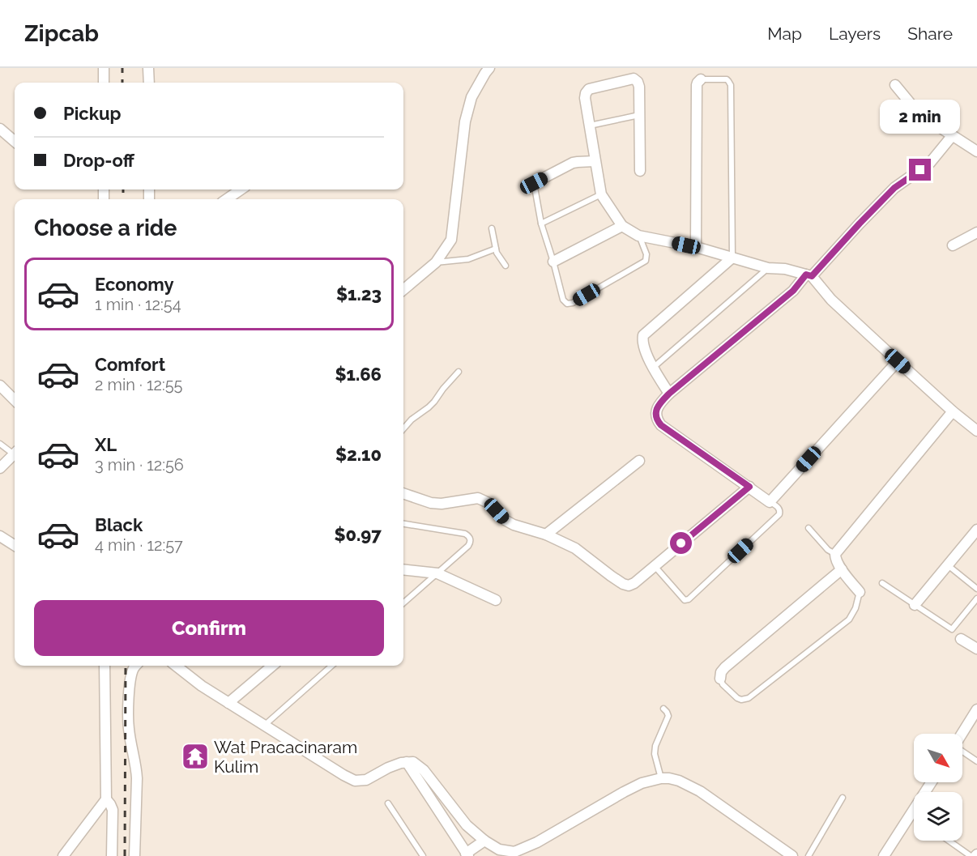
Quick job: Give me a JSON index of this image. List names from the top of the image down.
{
  "places": {
    "temple": ["Wat Pracacinaram Kulim"]
  },
  "north": "bottom right",
  "page": {
    "header": "Zipcab",
    "nav": ["Map", "Layers", "Share"],
    "banner": ["Pickup", "Drop-off"],
    "bubble": "2 min",
    "heading": "Choose a ride",
    "list": [
      {
        "name": "Economy",
        "note": "1 min · 12:54",
        "value": "$1.23"
      },
      {
        "name": "Comfort",
        "note": "2 min · 12:55",
        "value": "$1.66"
      },
      {
        "name": "XL",
        "note": "3 min · 12:56",
        "value": "$2.10"
      },
      {
        "name": "Black",
        "note": "4 min · 12:57",
        "value": "$0.97"
      }
    ],
    "buttons": "Confirm"
  }
}
